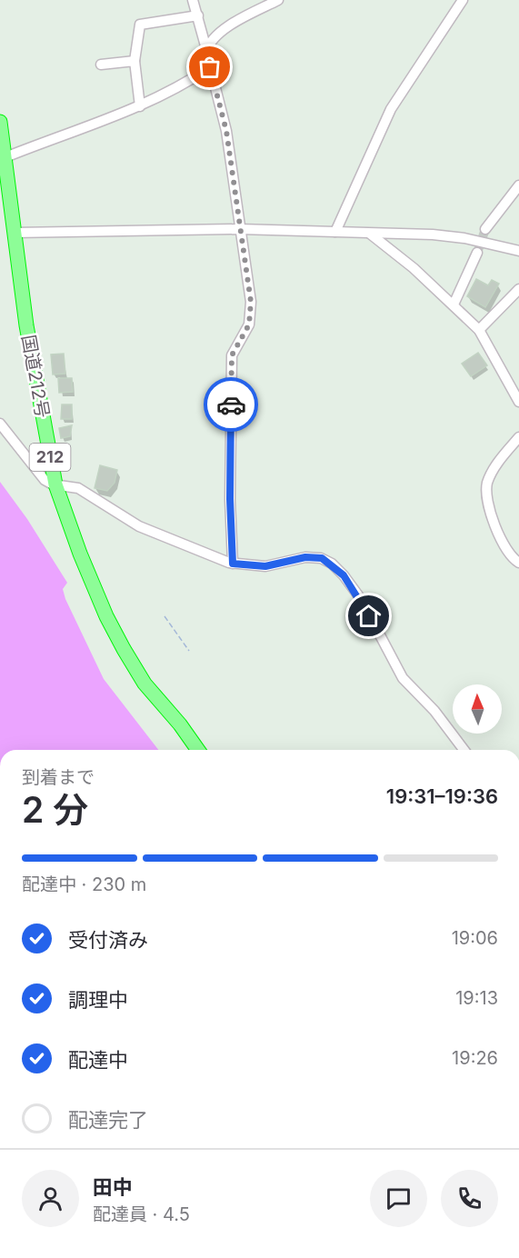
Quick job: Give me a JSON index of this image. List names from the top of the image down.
{
  "streets": {
    "highway": ["国道212号", "212"]
  },
  "north": "top",
  "page": {
    "heading": ["2 分", "到着まで", "19:31–19:36"],
    "panel": ["田中", "配達員 · 4.5"],
    "bar": "配達中 · 230 m",
    "list": [
      ["受付済み", "19:06"],
      ["調理中", "19:13"],
      ["配達中", "19:26"],
      "配達完了"
    ]
  }
}
